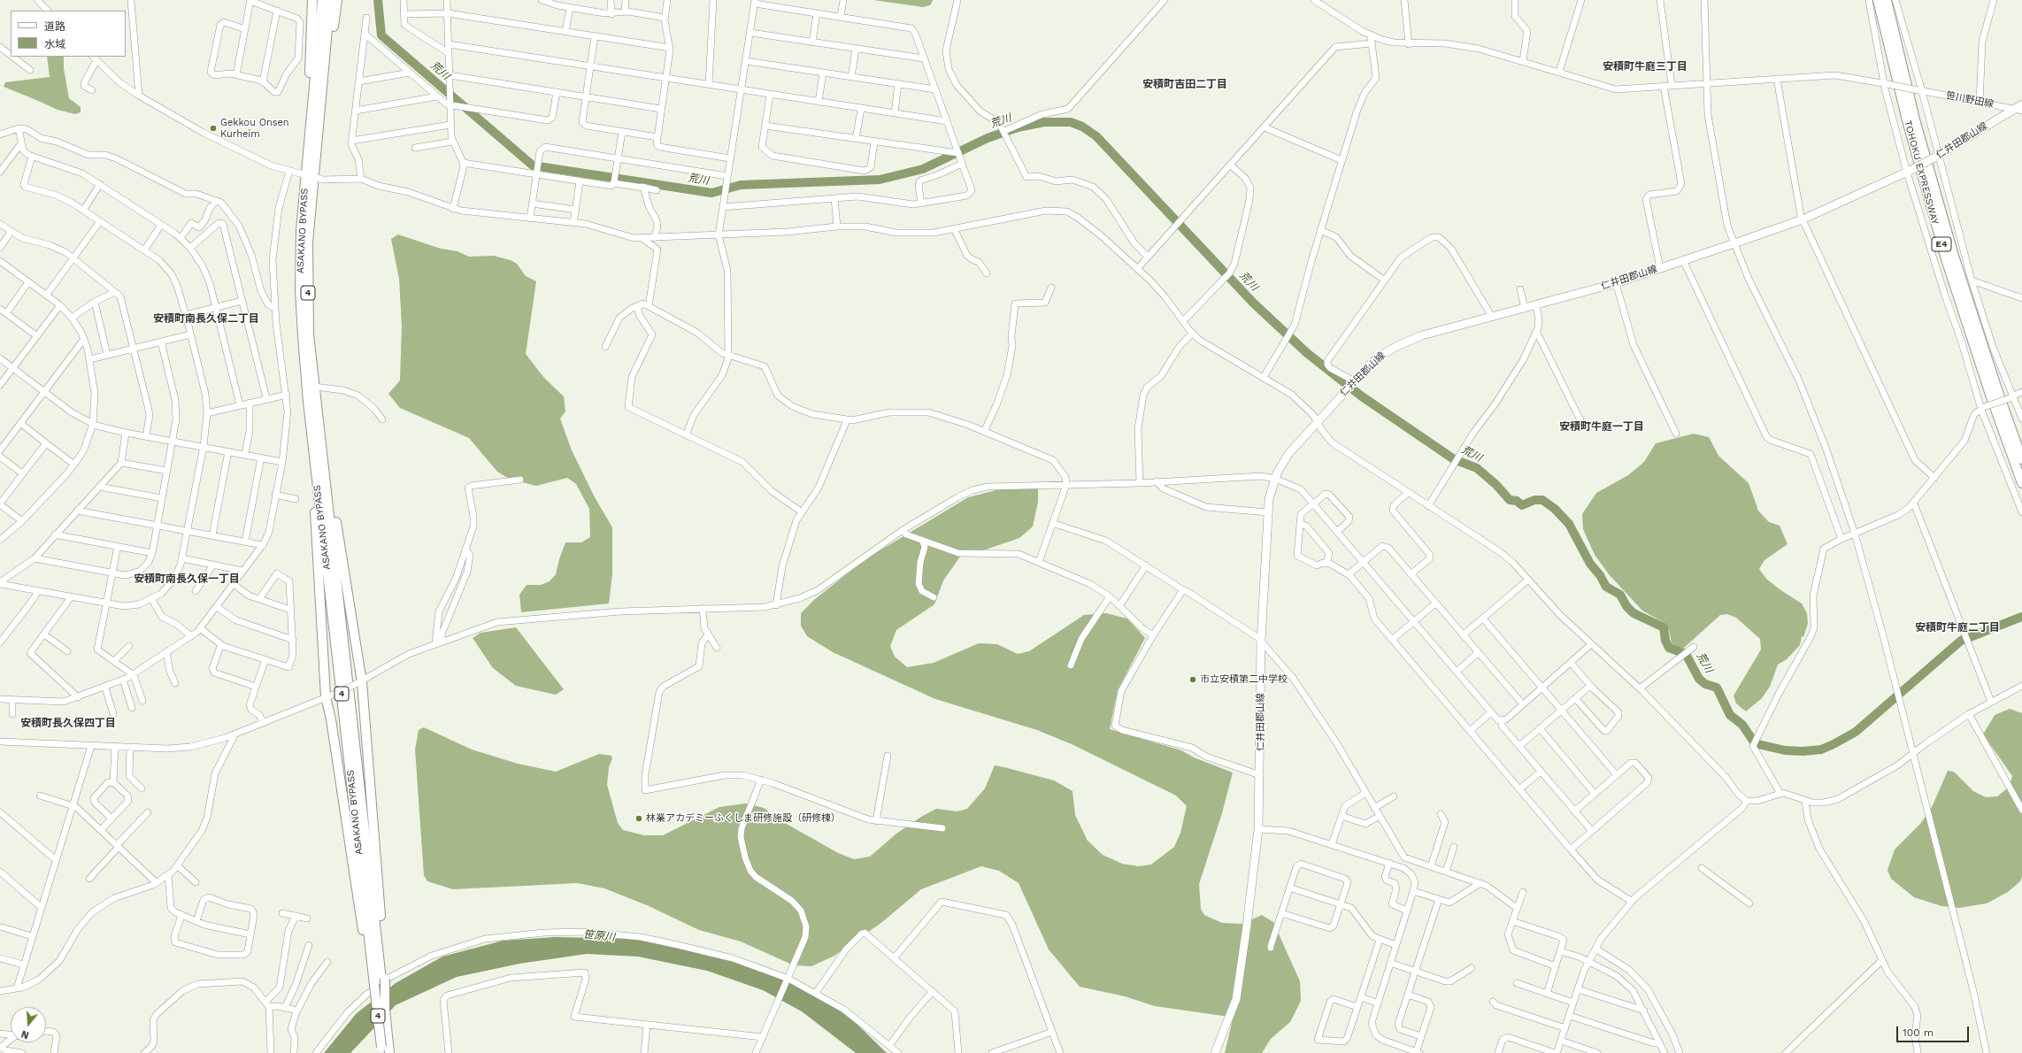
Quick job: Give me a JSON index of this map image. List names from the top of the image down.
{
  "streets": {
    "highway": [
      "TOHOKU EXPRESSWAY",
      "ASAKANO BYPASS",
      "E4",
      "4"
    ],
    "main road": ["仁井田郡山線"],
    "street": ["笹川野田線"]
  },
  "crossings": [
    ["笹川野田線", "仁井田郡山線"]
  ],
  "districts": [
    "安積町牛庭三丁目",
    "安積町吉田二丁目",
    "安積町南長久保二丁目",
    "安積町牛庭一丁目",
    "安積町南長久保一丁目",
    "安積町牛庭二丁目",
    "安積町長久保四丁目"
  ],
  "water": ["荒川", "笹原川"],
  "places": ["Gekkou Onsen Kurheim", "市立安積第二中学校", "林業アカデミーふくしま研修施設（研修棟）"],
  "legend": ["道路", "水域"],
  "scale_bar": "100 m",
  "north": "bottom"
}
